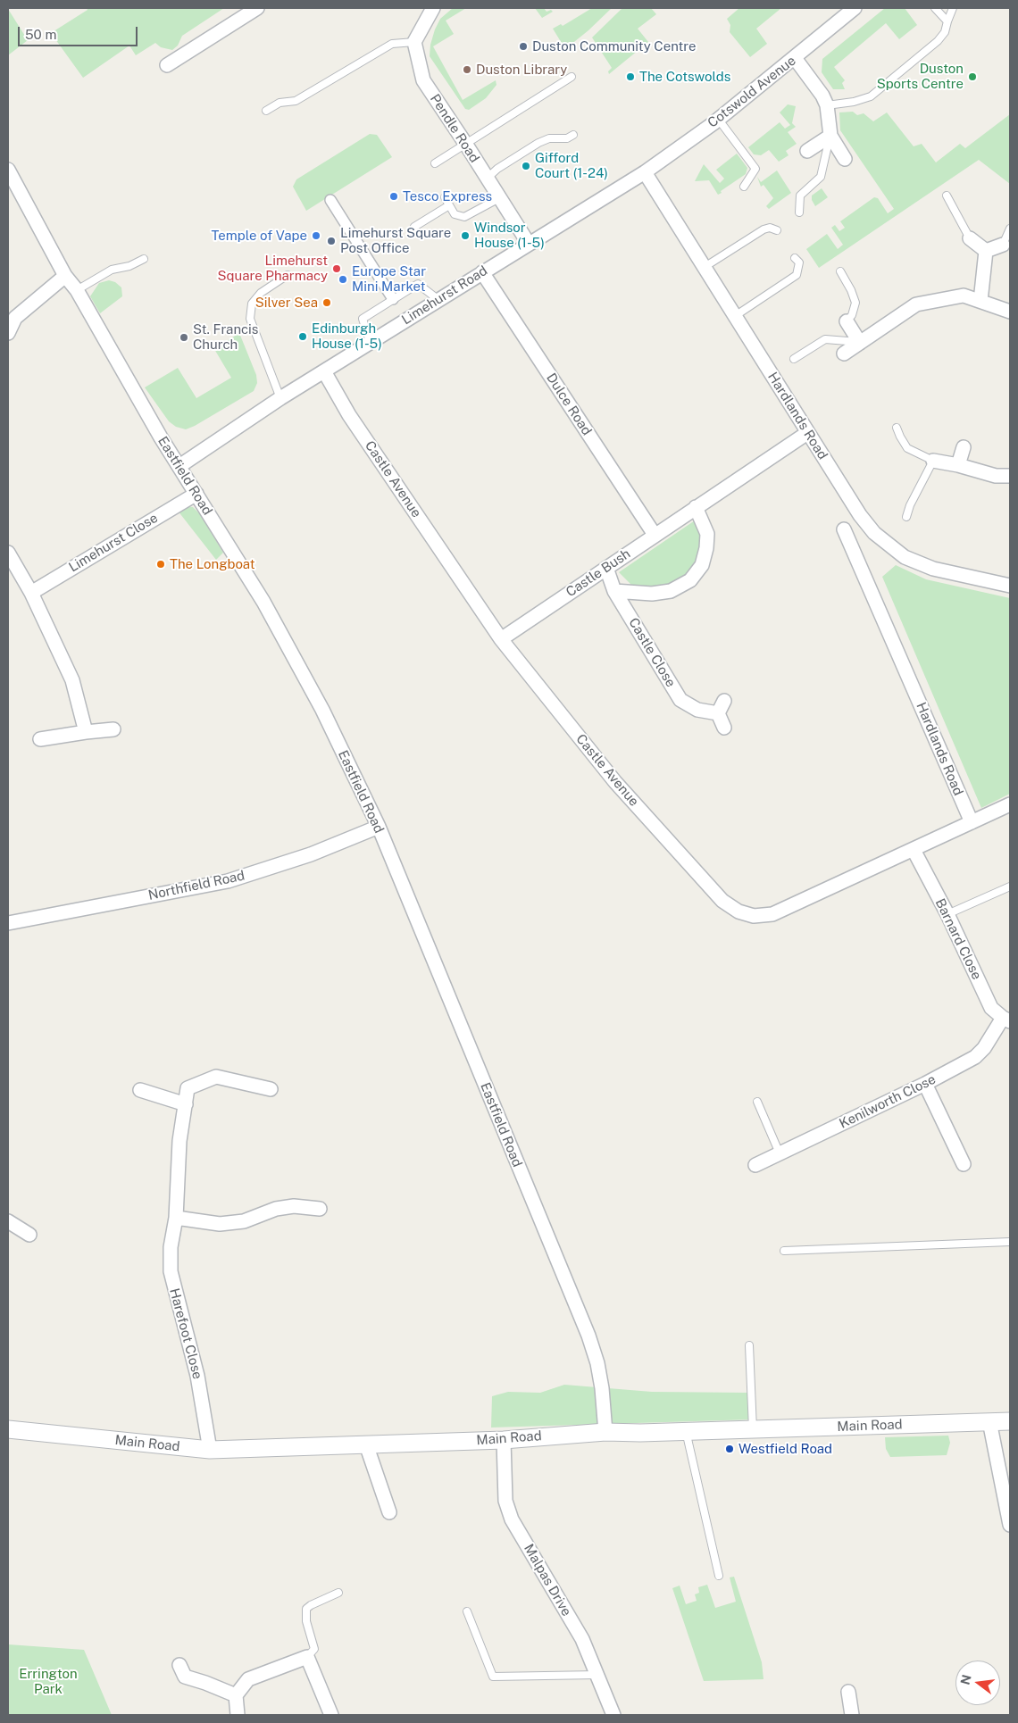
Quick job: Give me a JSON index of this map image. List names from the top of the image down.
{
  "streets": {
    "street": [
      "Cotswold Avenue",
      "Pendle Road",
      "Limehurst Road",
      "Dulce Road",
      "Hardlands Road",
      "Eastfield Road",
      "Castle Avenue",
      "Limehurst Close",
      "Castle Bush",
      "Castle Close",
      "Northfield Road",
      "Barnard Close",
      "Kenilworth Close",
      "Harefoot Close",
      "Main Road",
      "Malpas Drive"
    ]
  },
  "crossings": [
    ["Cotswold Avenue", "Limehurst Road"],
    ["Cotswold Avenue", "Hardlands Road"],
    ["Pendle Road", "Limehurst Road"],
    ["Limehurst Road", "Dulce Road"],
    ["Limehurst Road", "Hardlands Road"],
    ["Limehurst Road", "Eastfield Road"],
    ["Limehurst Road", "Castle Avenue"],
    ["Dulce Road", "Castle Bush"],
    ["Hardlands Road", "Castle Avenue"],
    ["Hardlands Road", "Castle Bush"],
    ["Eastfield Road", "Limehurst Close"],
    ["Eastfield Road", "Northfield Road"],
    ["Eastfield Road", "Main Road"],
    ["Castle Avenue", "Castle Bush"],
    ["Castle Avenue", "Barnard Close"],
    ["Castle Bush", "Castle Close"],
    ["Barnard Close", "Kenilworth Close"],
    ["Harefoot Close", "Main Road"],
    ["Main Road", "Malpas Drive"]
  ],
  "parks": ["Errington Park"],
  "places": [
    "Duston Community Centre",
    "Duston Library",
    "The Cotswolds",
    "Duston Sports Centre",
    "Gifford Court (1-24)",
    "Tesco Express",
    "Temple of Vape",
    "Windsor House (1-5)",
    "Limehurst Square Post Office",
    "Limehurst Square Pharmacy",
    "Europe Star Mini Market",
    "Silver Sea",
    "Edinburgh House (1-5)",
    "St. Francis Church",
    "The Longboat",
    "Westfield Road"
  ],
  "scale_bar": "50 m",
  "north": "left"
}
